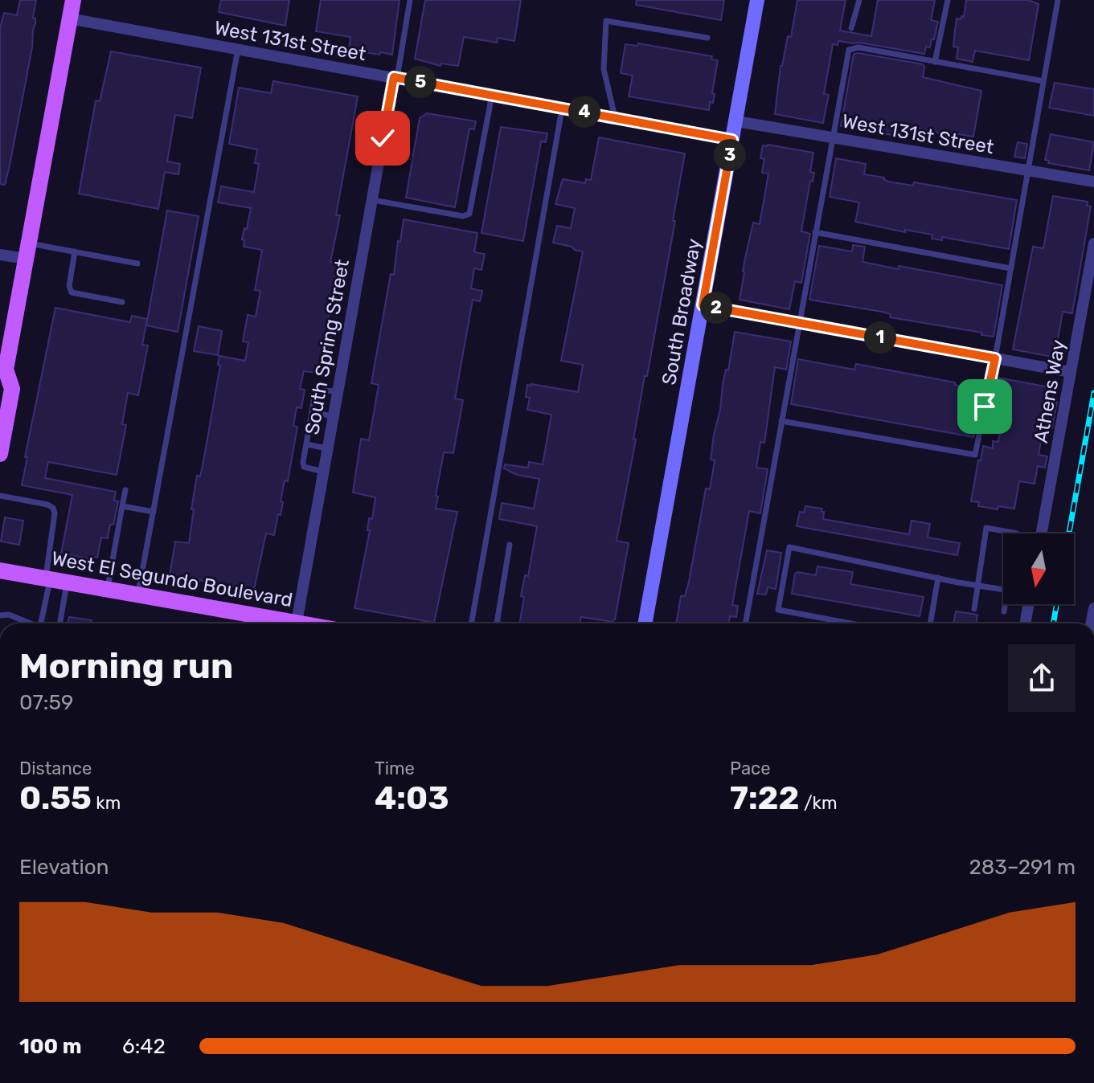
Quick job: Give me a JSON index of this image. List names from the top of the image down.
{
  "streets": {
    "main road": ["South Broadway", "West El Segundo Boulevard"],
    "street": ["West 131st Street", "South Spring Street", "Athens Way"]
  },
  "crossings": [
    ["West 131st Street", "South Broadway"],
    ["West 131st Street", "South Spring Street"],
    ["South Spring Street", "West El Segundo Boulevard"]
  ],
  "north": "bottom",
  "page": {
    "pins": [
      "5",
      "4",
      "3",
      "2",
      "1"
    ],
    "heading": ["Morning run", "07:59"],
    "stats": [
      ["Distance", "0.55 km"],
      ["Time", "4:03"],
      ["Pace", "7:22 /km"]
    ],
    "chart": ["Elevation", "283–291 m"],
    "list": [
      {
        "name": "100 m",
        "note": "6:42"
      }
    ]
  }
}
